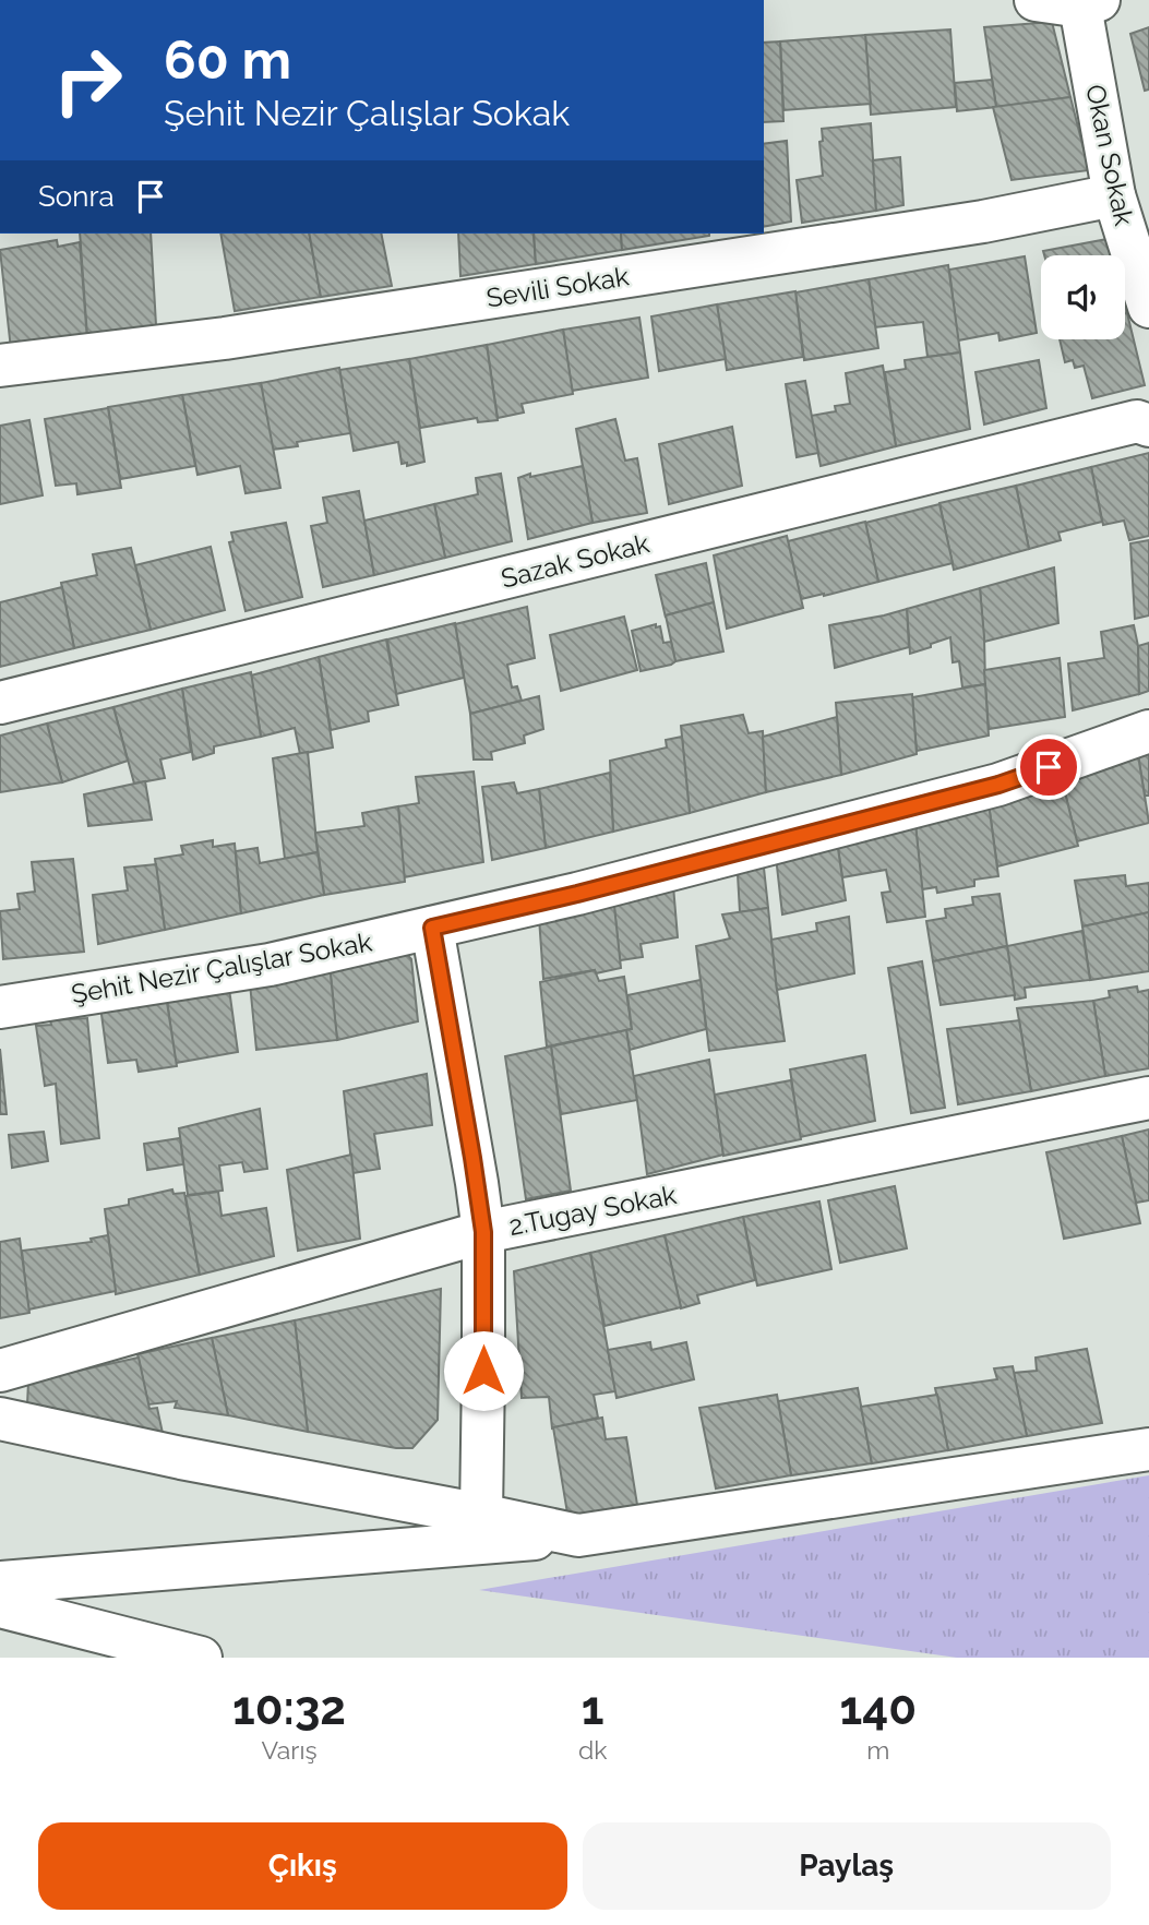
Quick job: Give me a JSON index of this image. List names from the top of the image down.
{
  "streets": {
    "street": [
      "Okan Sokak",
      "Sevili Sokak",
      "Sazak Sokak",
      "Şehit Nezir Çalışlar Sokak",
      "2.Tugay Sokak"
    ]
  },
  "crossings": [
    ["Okan Sokak", "Sevili Sokak"]
  ],
  "page": {
    "turn": ["60 m", "Şehit Nezir Çalışlar Sokak"],
    "then": "Sonra",
    "eta": [
      "10:32",
      "Varış",
      "1",
      "dk",
      "140",
      "m"
    ],
    "buttons": ["Çıkış", "Paylaş"]
  }
}
